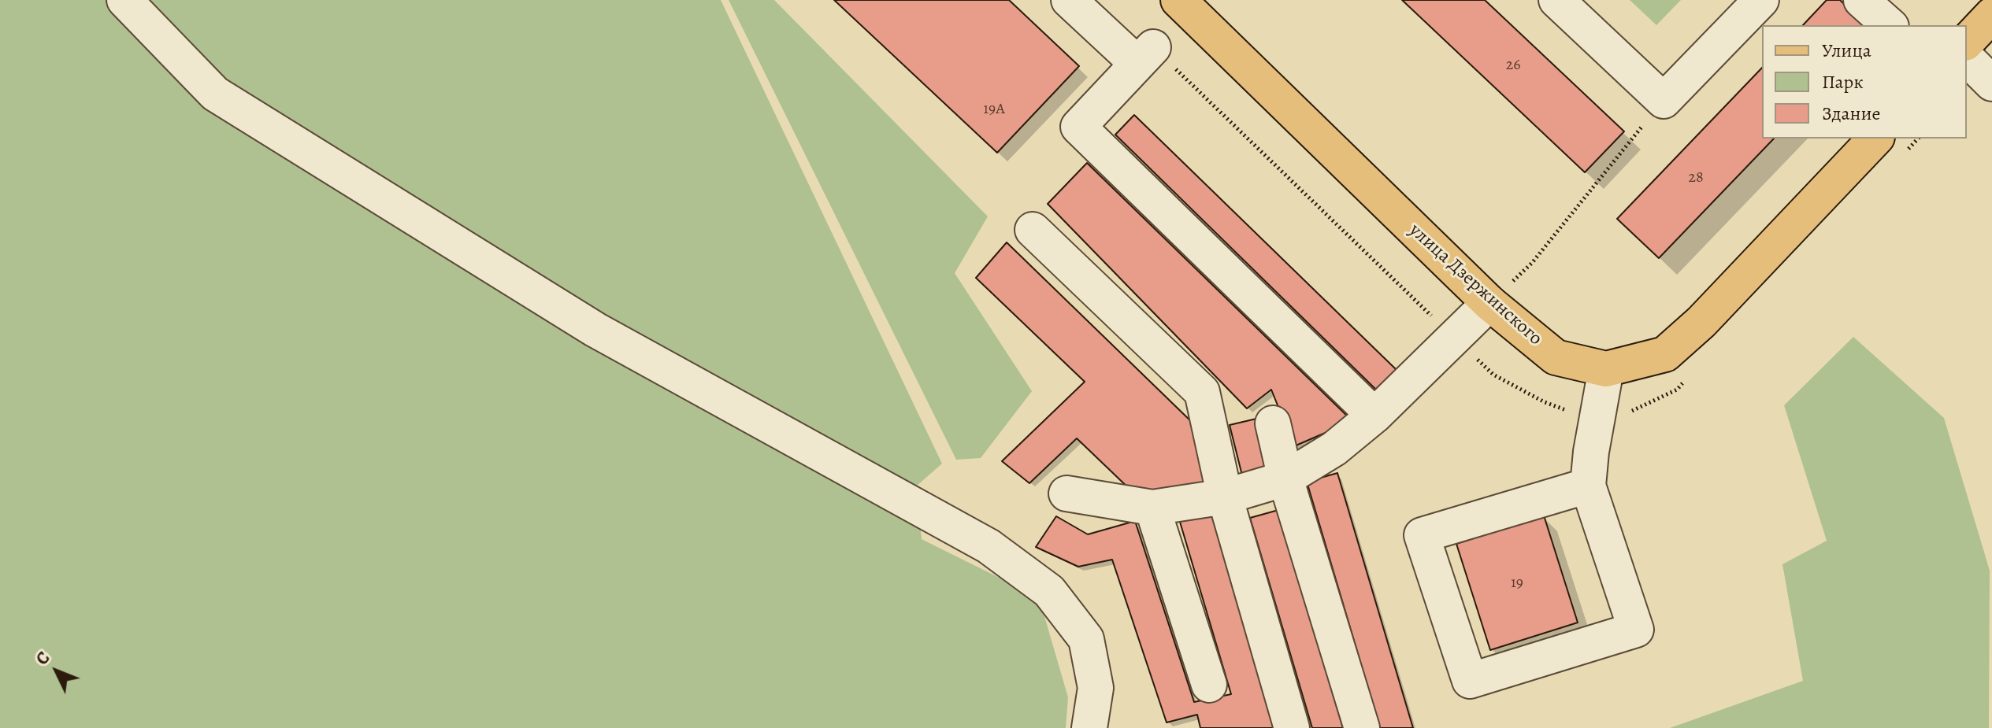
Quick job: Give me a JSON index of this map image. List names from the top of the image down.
{
  "streets": {
    "main road": ["улица Дзержинского"]
  },
  "house_numbers": [
    "26",
    "19А",
    "28",
    "19"
  ],
  "legend": ["Улица", "Парк", "Здание"],
  "north": "top left"
}
